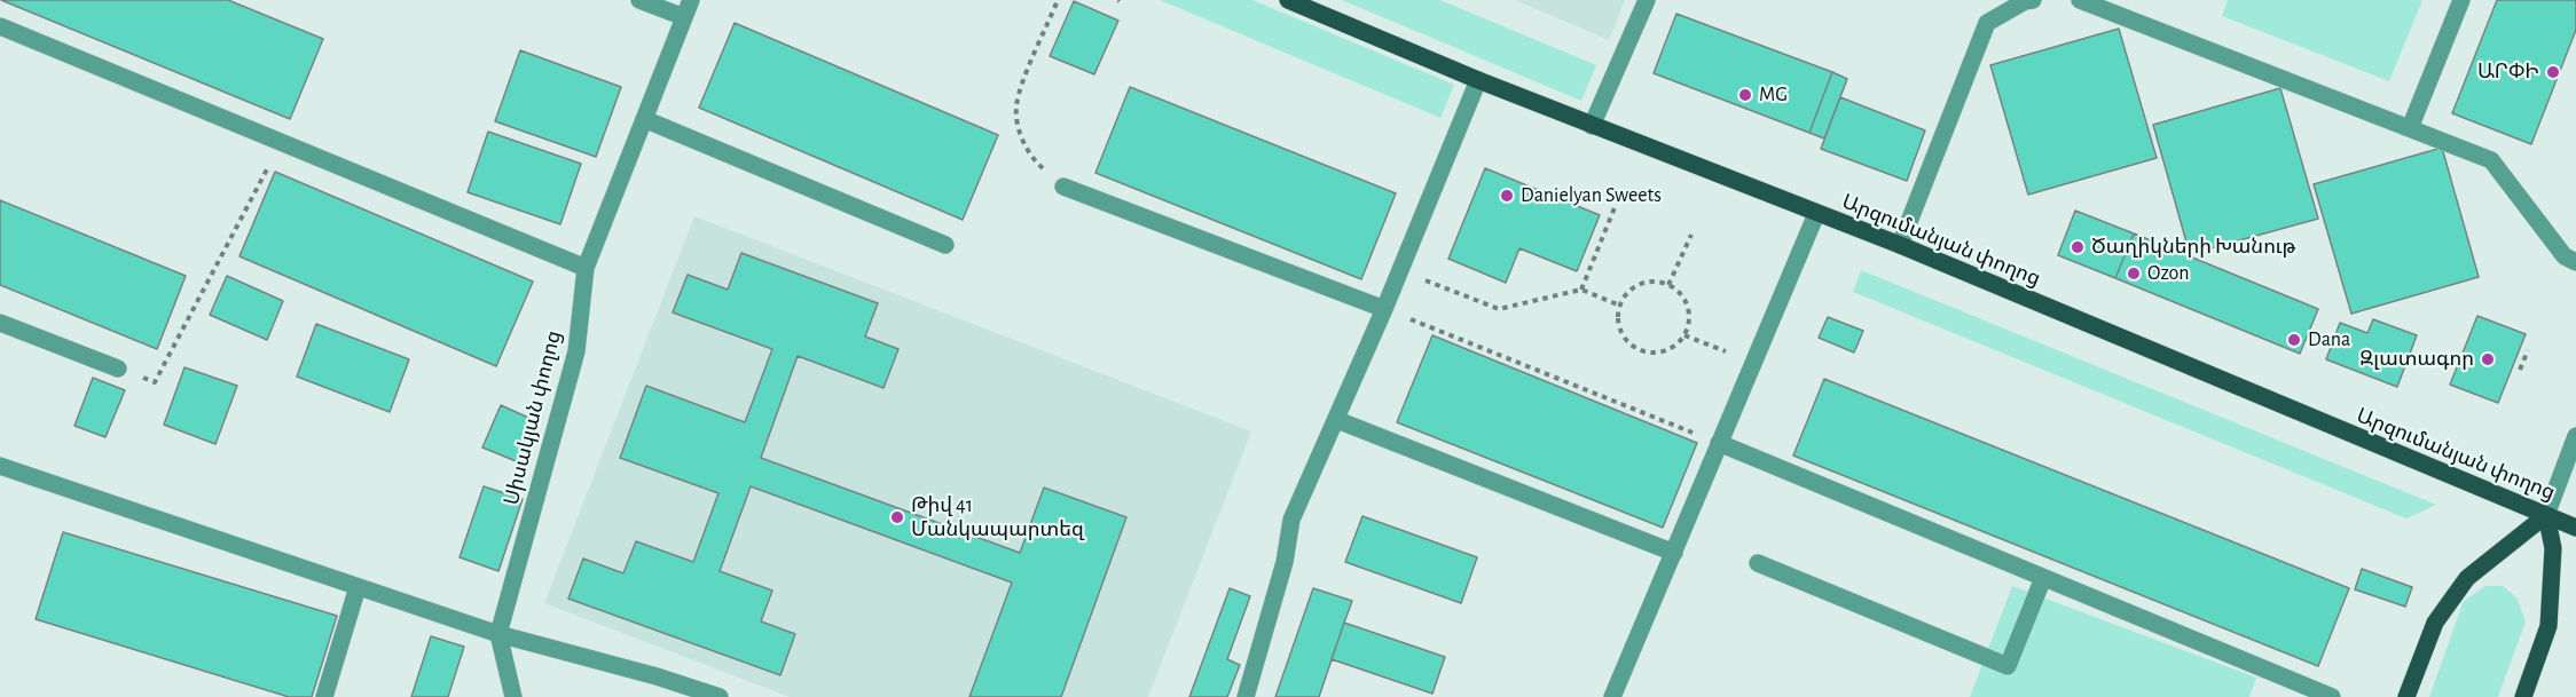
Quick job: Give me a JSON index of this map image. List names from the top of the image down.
{
  "streets": {
    "main road": ["Արզումանյան փողոց"],
    "street": ["Սիսակյան փողոց"]
  },
  "places": [
    "ԱՐՓԻ",
    "MG",
    "Danielyan Sweets",
    "Ծաղիկների Խանութ",
    "Ozon",
    "Dana",
    "Զլատագոր",
    "Թիվ 41 Մանկապարտեզ"
  ]
}
